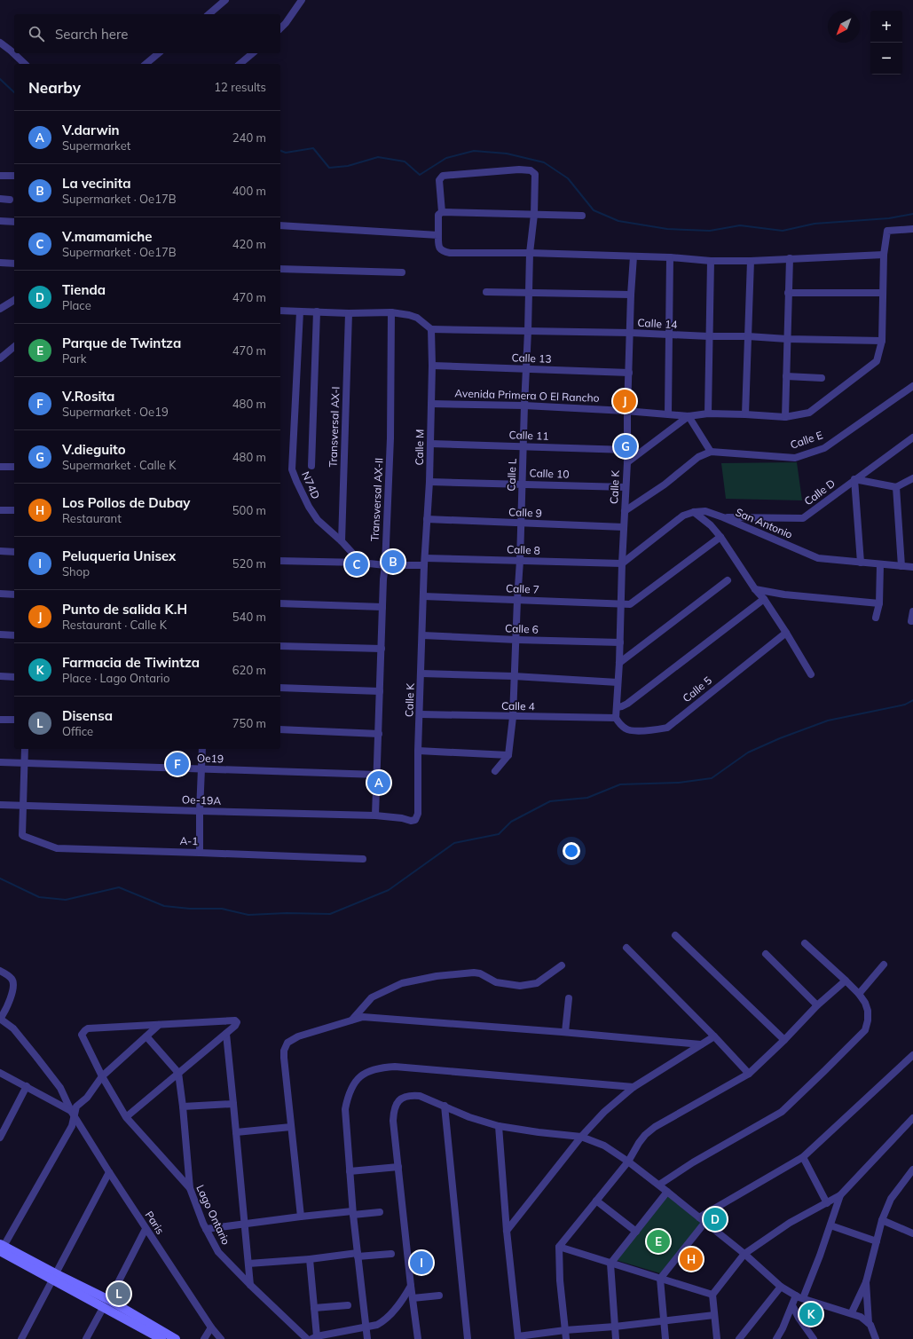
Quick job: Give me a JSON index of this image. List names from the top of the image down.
{
  "streets": {
    "street": [
      "Calle 14",
      "Calle 13",
      "Avenida Primera O El Rancho",
      "Transversal AX-I",
      "Calle 11",
      "Calle E",
      "Calle M",
      "Calle 10",
      "Calle L",
      "N74D",
      "Calle K",
      "Calle D",
      "Transversal AX-II",
      "Calle 9",
      "San Antonio",
      "Calle 8",
      "Calle 7",
      "Calle 6",
      "Calle 5",
      "Calle 4",
      "Oe19",
      "Oe-19A",
      "A-1",
      "Lago Ontario",
      "Paris"
    ]
  },
  "crossings": [
    ["Calle 14", "Avenida Primera O El Rancho"],
    ["Calle 14", "Calle M"],
    ["Calle 14", "Calle L"],
    ["Calle 14", "Calle K"],
    ["Calle 13", "Calle M"],
    ["Calle 13", "Calle L"],
    ["Calle 13", "Calle K"],
    ["Avenida Primera O El Rancho", "Calle M"],
    ["Avenida Primera O El Rancho", "Calle L"],
    ["Avenida Primera O El Rancho", "Calle K"],
    ["Transversal AX-I", "N74D"],
    ["Calle 11", "Calle M"],
    ["Calle 11", "Calle L"],
    ["Calle 11", "Calle K"],
    ["Calle M", "Calle 10"],
    ["Calle M", "Calle K"],
    ["Calle M", "Calle 9"],
    ["Calle M", "Calle 8"],
    ["Calle 10", "Calle L"],
    ["Calle 10", "Calle K"],
    ["Calle L", "Calle 9"],
    ["Calle L", "Calle 8"],
    ["Calle L", "Calle 7"],
    ["Calle L", "Calle 6"],
    ["Calle L", "Calle 4"],
    ["N74D", "Calle 8"],
    ["Calle K", "Calle 9"],
    ["Calle K", "Calle 8"],
    ["Calle K", "Calle 7"],
    ["Calle K", "Calle 6"],
    ["Calle K", "Calle 5"],
    ["Calle K", "Calle 4"],
    ["Calle K", "Oe-19A"],
    ["Calle D", "San Antonio"],
    ["Transversal AX-II", "Calle 8"],
    ["Transversal AX-II", "Oe19"],
    ["Transversal AX-II", "Oe-19A"],
    ["Calle 5", "Calle 4"],
    ["Oe-19A", "A-1"]
  ],
  "north": "bottom left",
  "page": {
    "map_buttons": ["+", "−"],
    "search": "Search here",
    "heading": ["Nearby", "12 results"],
    "list": [
      {
        "mark": "A",
        "name": "V.darwin",
        "note": "Supermarket",
        "value": "240 m"
      },
      {
        "mark": "B",
        "name": "La vecinita",
        "note": "Supermarket · Oe17B",
        "value": "400 m"
      },
      {
        "mark": "C",
        "name": "V.mamamiche",
        "note": "Supermarket · Oe17B",
        "value": "420 m"
      },
      {
        "mark": "D",
        "name": "Tienda",
        "note": "Place",
        "value": "470 m"
      },
      {
        "mark": "E",
        "name": "Parque de Twintza",
        "note": "Park",
        "value": "470 m"
      },
      {
        "mark": "F",
        "name": "V.Rosita",
        "note": "Supermarket · Oe19",
        "value": "480 m"
      },
      {
        "mark": "G",
        "name": "V.dieguito",
        "note": "Supermarket · Calle K",
        "value": "480 m"
      },
      {
        "mark": "H",
        "name": "Los Pollos de Dubay",
        "note": "Restaurant",
        "value": "500 m"
      },
      {
        "mark": "I",
        "name": "Peluqueria Unisex",
        "note": "Shop",
        "value": "520 m"
      },
      {
        "mark": "J",
        "name": "Punto de salida K.H",
        "note": "Restaurant · Calle K",
        "value": "540 m"
      },
      {
        "mark": "K",
        "name": "Farmacia de Tiwintza",
        "note": "Place · Lago Ontario",
        "value": "620 m"
      },
      {
        "mark": "L",
        "name": "Disensa",
        "note": "Office",
        "value": "750 m"
      }
    ],
    "pins": [
      "J",
      "G",
      "B",
      "C",
      "F",
      "A",
      "D",
      "E",
      "H",
      "I",
      "L",
      "K"
    ]
  }
}
